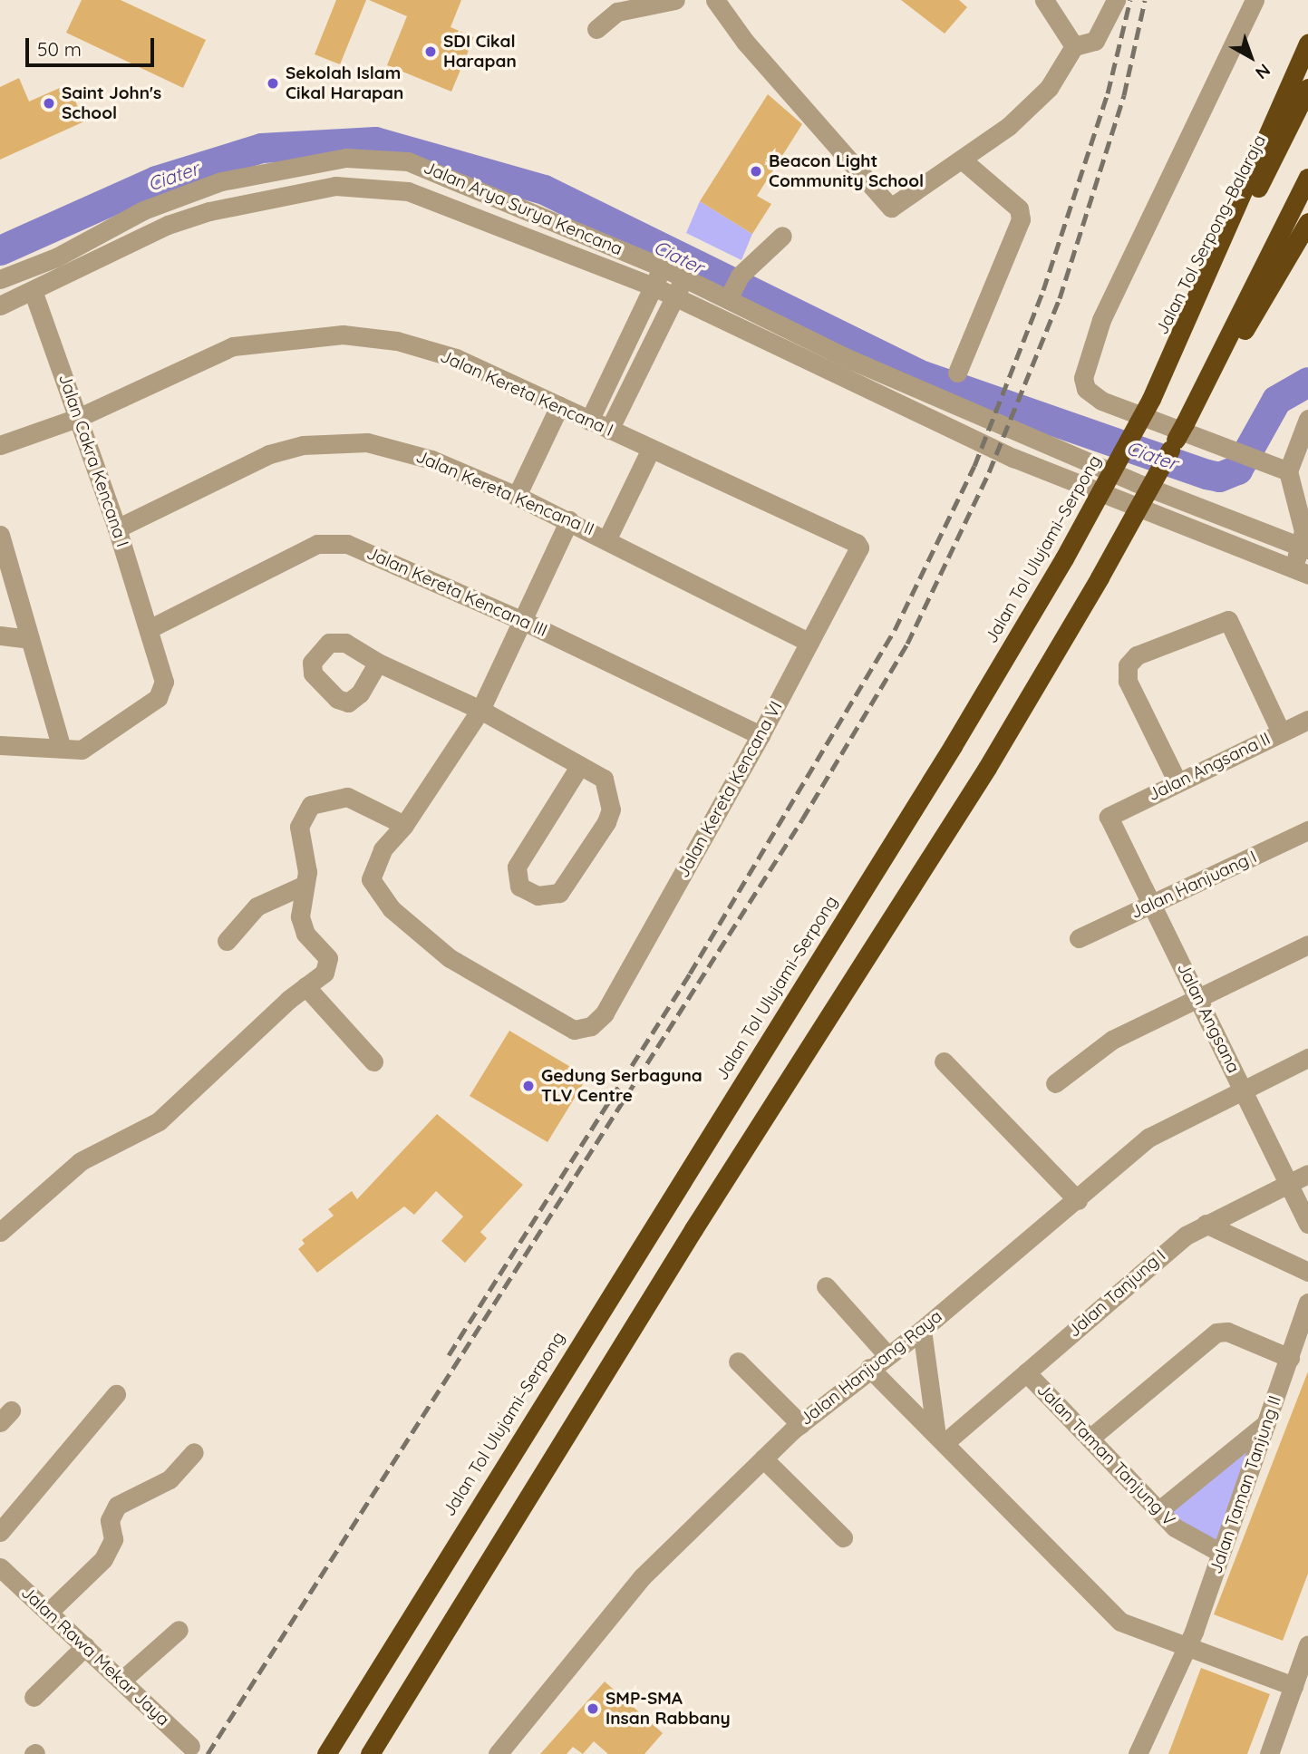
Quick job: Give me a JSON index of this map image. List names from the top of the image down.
{
  "streets": {
    "highway": ["Jalan Tol Serpong–Balaraja", "Jalan Tol Ulujami–Serpong"],
    "street": [
      "Jalan Arya Surya Kencana",
      "Jalan Kereta Kencana I",
      "Jalan Cakra Kencana I",
      "Jalan Kereta Kencana II",
      "Jalan Kereta Kencana III",
      "Jalan Angsana II",
      "Jalan Kereta Kencana VI",
      "Jalan Hanjuang I",
      "Jalan Angsana",
      "Jalan Tanjung I",
      "Jalan Hanjuang Raya",
      "Jalan Taman Tanjung V",
      "Jalan Taman Tanjung II",
      "Jalan Rawa Mekar Jaya"
    ]
  },
  "crossings": [
    ["Jalan Arya Surya Kencana", "Jalan Cakra Kencana I"],
    ["Jalan Tol Serpong–Balaraja", "Jalan Tol Ulujami–Serpong"],
    ["Jalan Kereta Kencana I", "Jalan Cakra Kencana I"],
    ["Jalan Kereta Kencana I", "Jalan Kereta Kencana VI"],
    ["Jalan Cakra Kencana I", "Jalan Kereta Kencana II"],
    ["Jalan Cakra Kencana I", "Jalan Kereta Kencana III"],
    ["Jalan Kereta Kencana II", "Jalan Kereta Kencana VI"],
    ["Jalan Kereta Kencana III", "Jalan Kereta Kencana VI"],
    ["Jalan Angsana II", "Jalan Angsana"],
    ["Jalan Hanjuang I", "Jalan Angsana"],
    ["Jalan Angsana", "Jalan Tanjung I"],
    ["Jalan Angsana", "Jalan Hanjuang Raya"],
    ["Jalan Tanjung I", "Jalan Taman Tanjung V"],
    ["Jalan Taman Tanjung V", "Jalan Taman Tanjung II"]
  ],
  "water": ["Ciater"],
  "places": [
    "SDI Cikal Harapan",
    "Sekolah Islam Cikal Harapan",
    "Saint John's School",
    "Beacon Light Community School",
    "Gedung Serbaguna TLV Centre",
    "SMP-SMA Insan Rabbany"
  ],
  "scale_bar": "50 m",
  "north": "bottom right"
}
